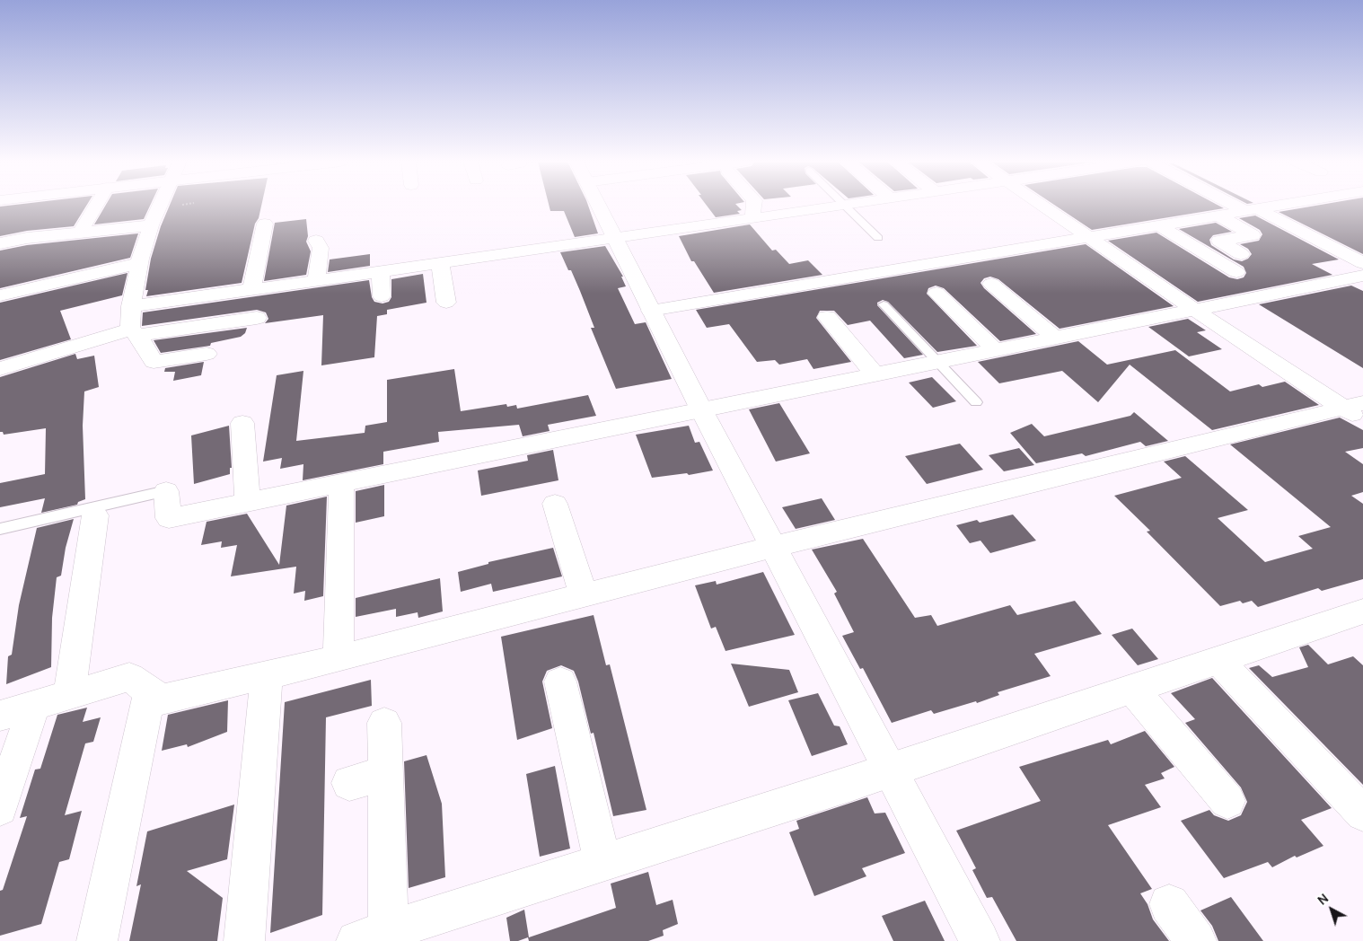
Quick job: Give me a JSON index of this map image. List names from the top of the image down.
{
  "north": "top left"
}
